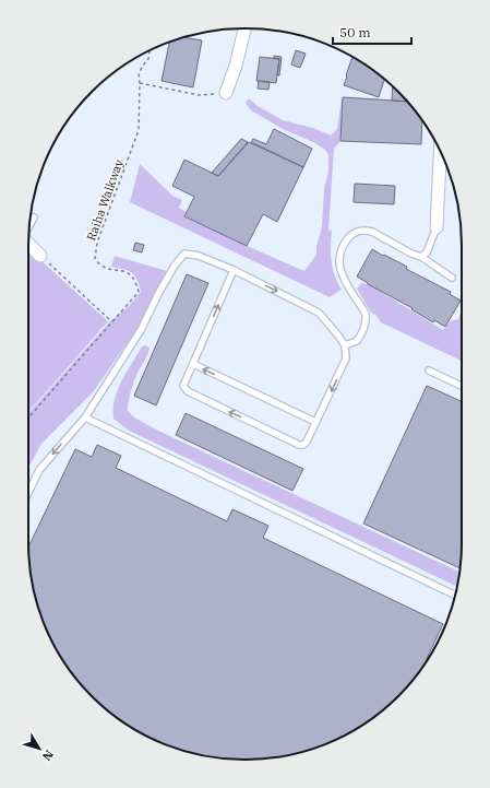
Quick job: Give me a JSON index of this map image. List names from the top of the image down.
{
  "streets": {
    "path": ["Raiha Walkway"]
  },
  "scale_bar": "50 m",
  "north": "bottom right"
}
